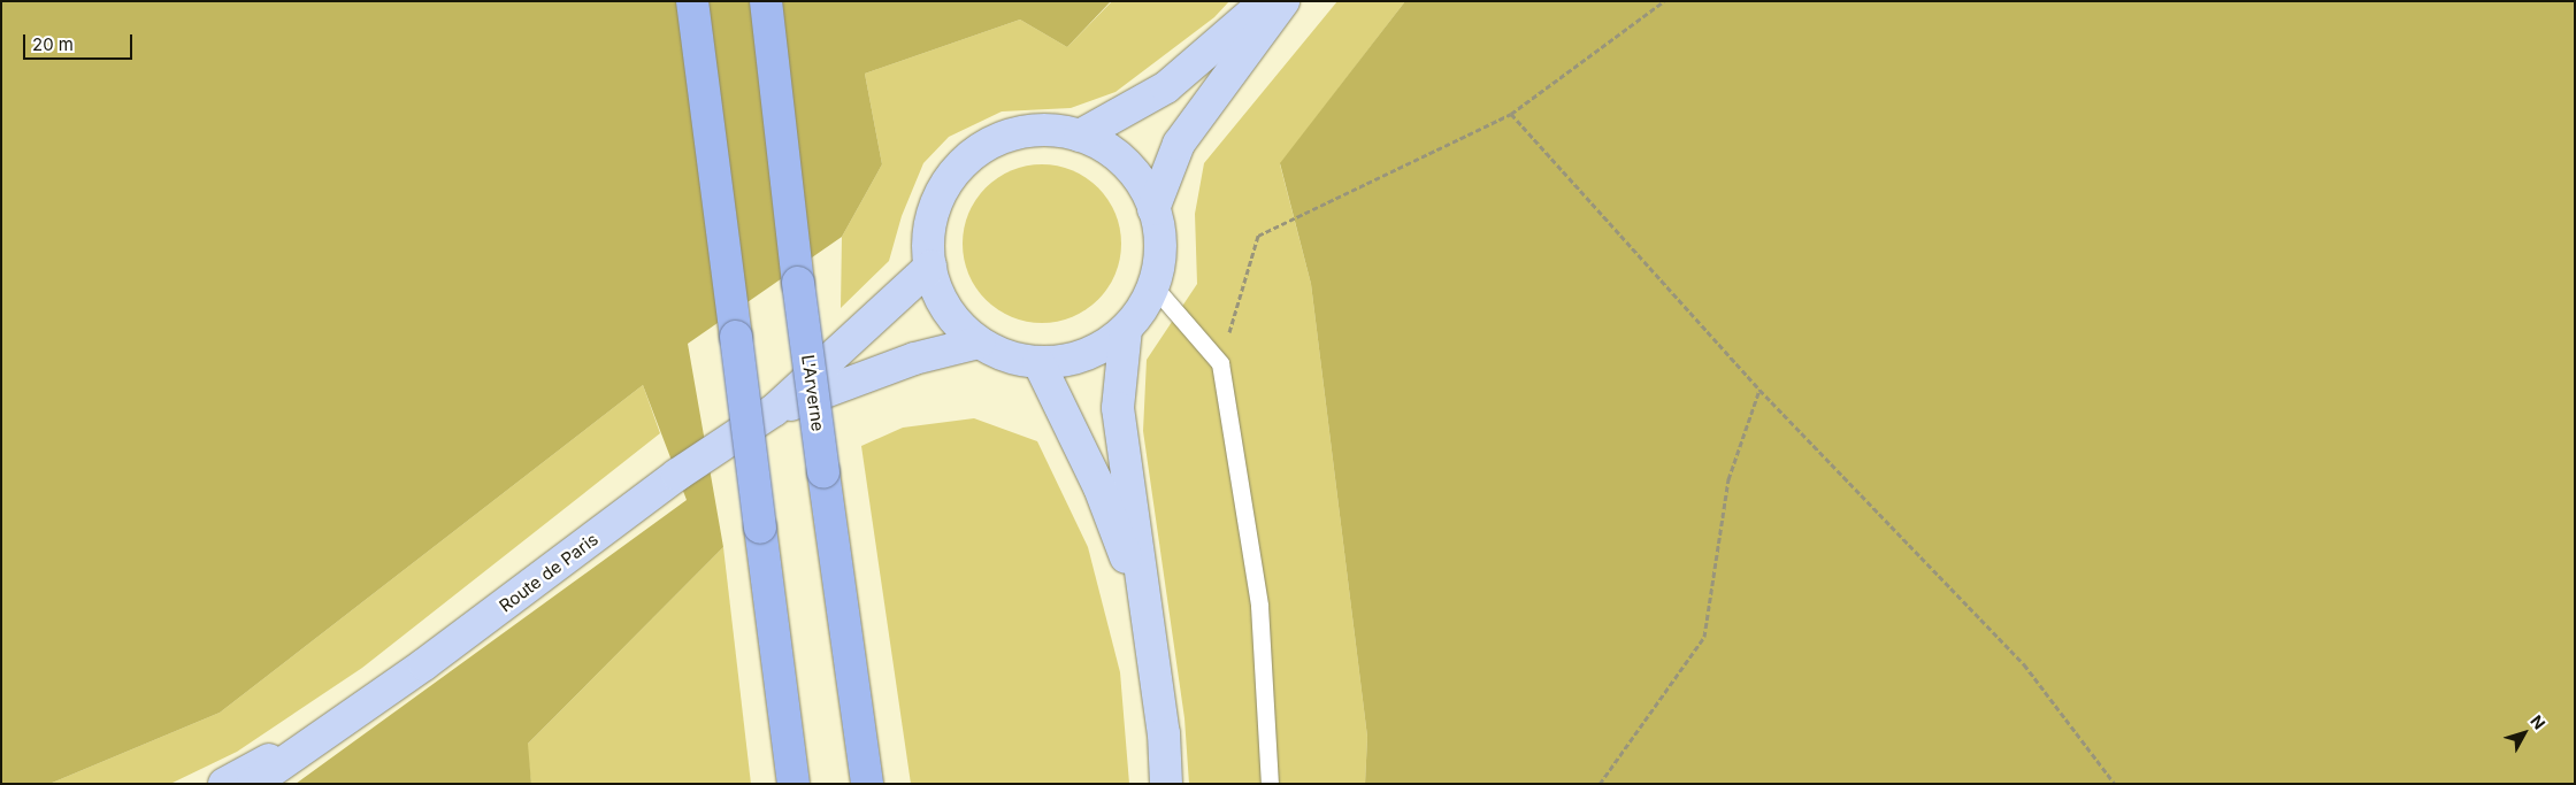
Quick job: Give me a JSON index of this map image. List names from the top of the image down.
{
  "streets": {
    "highway": ["L'Arverne"],
    "main road": ["Route de Paris"]
  },
  "scale_bar": "20 m",
  "north": "top right"
}
